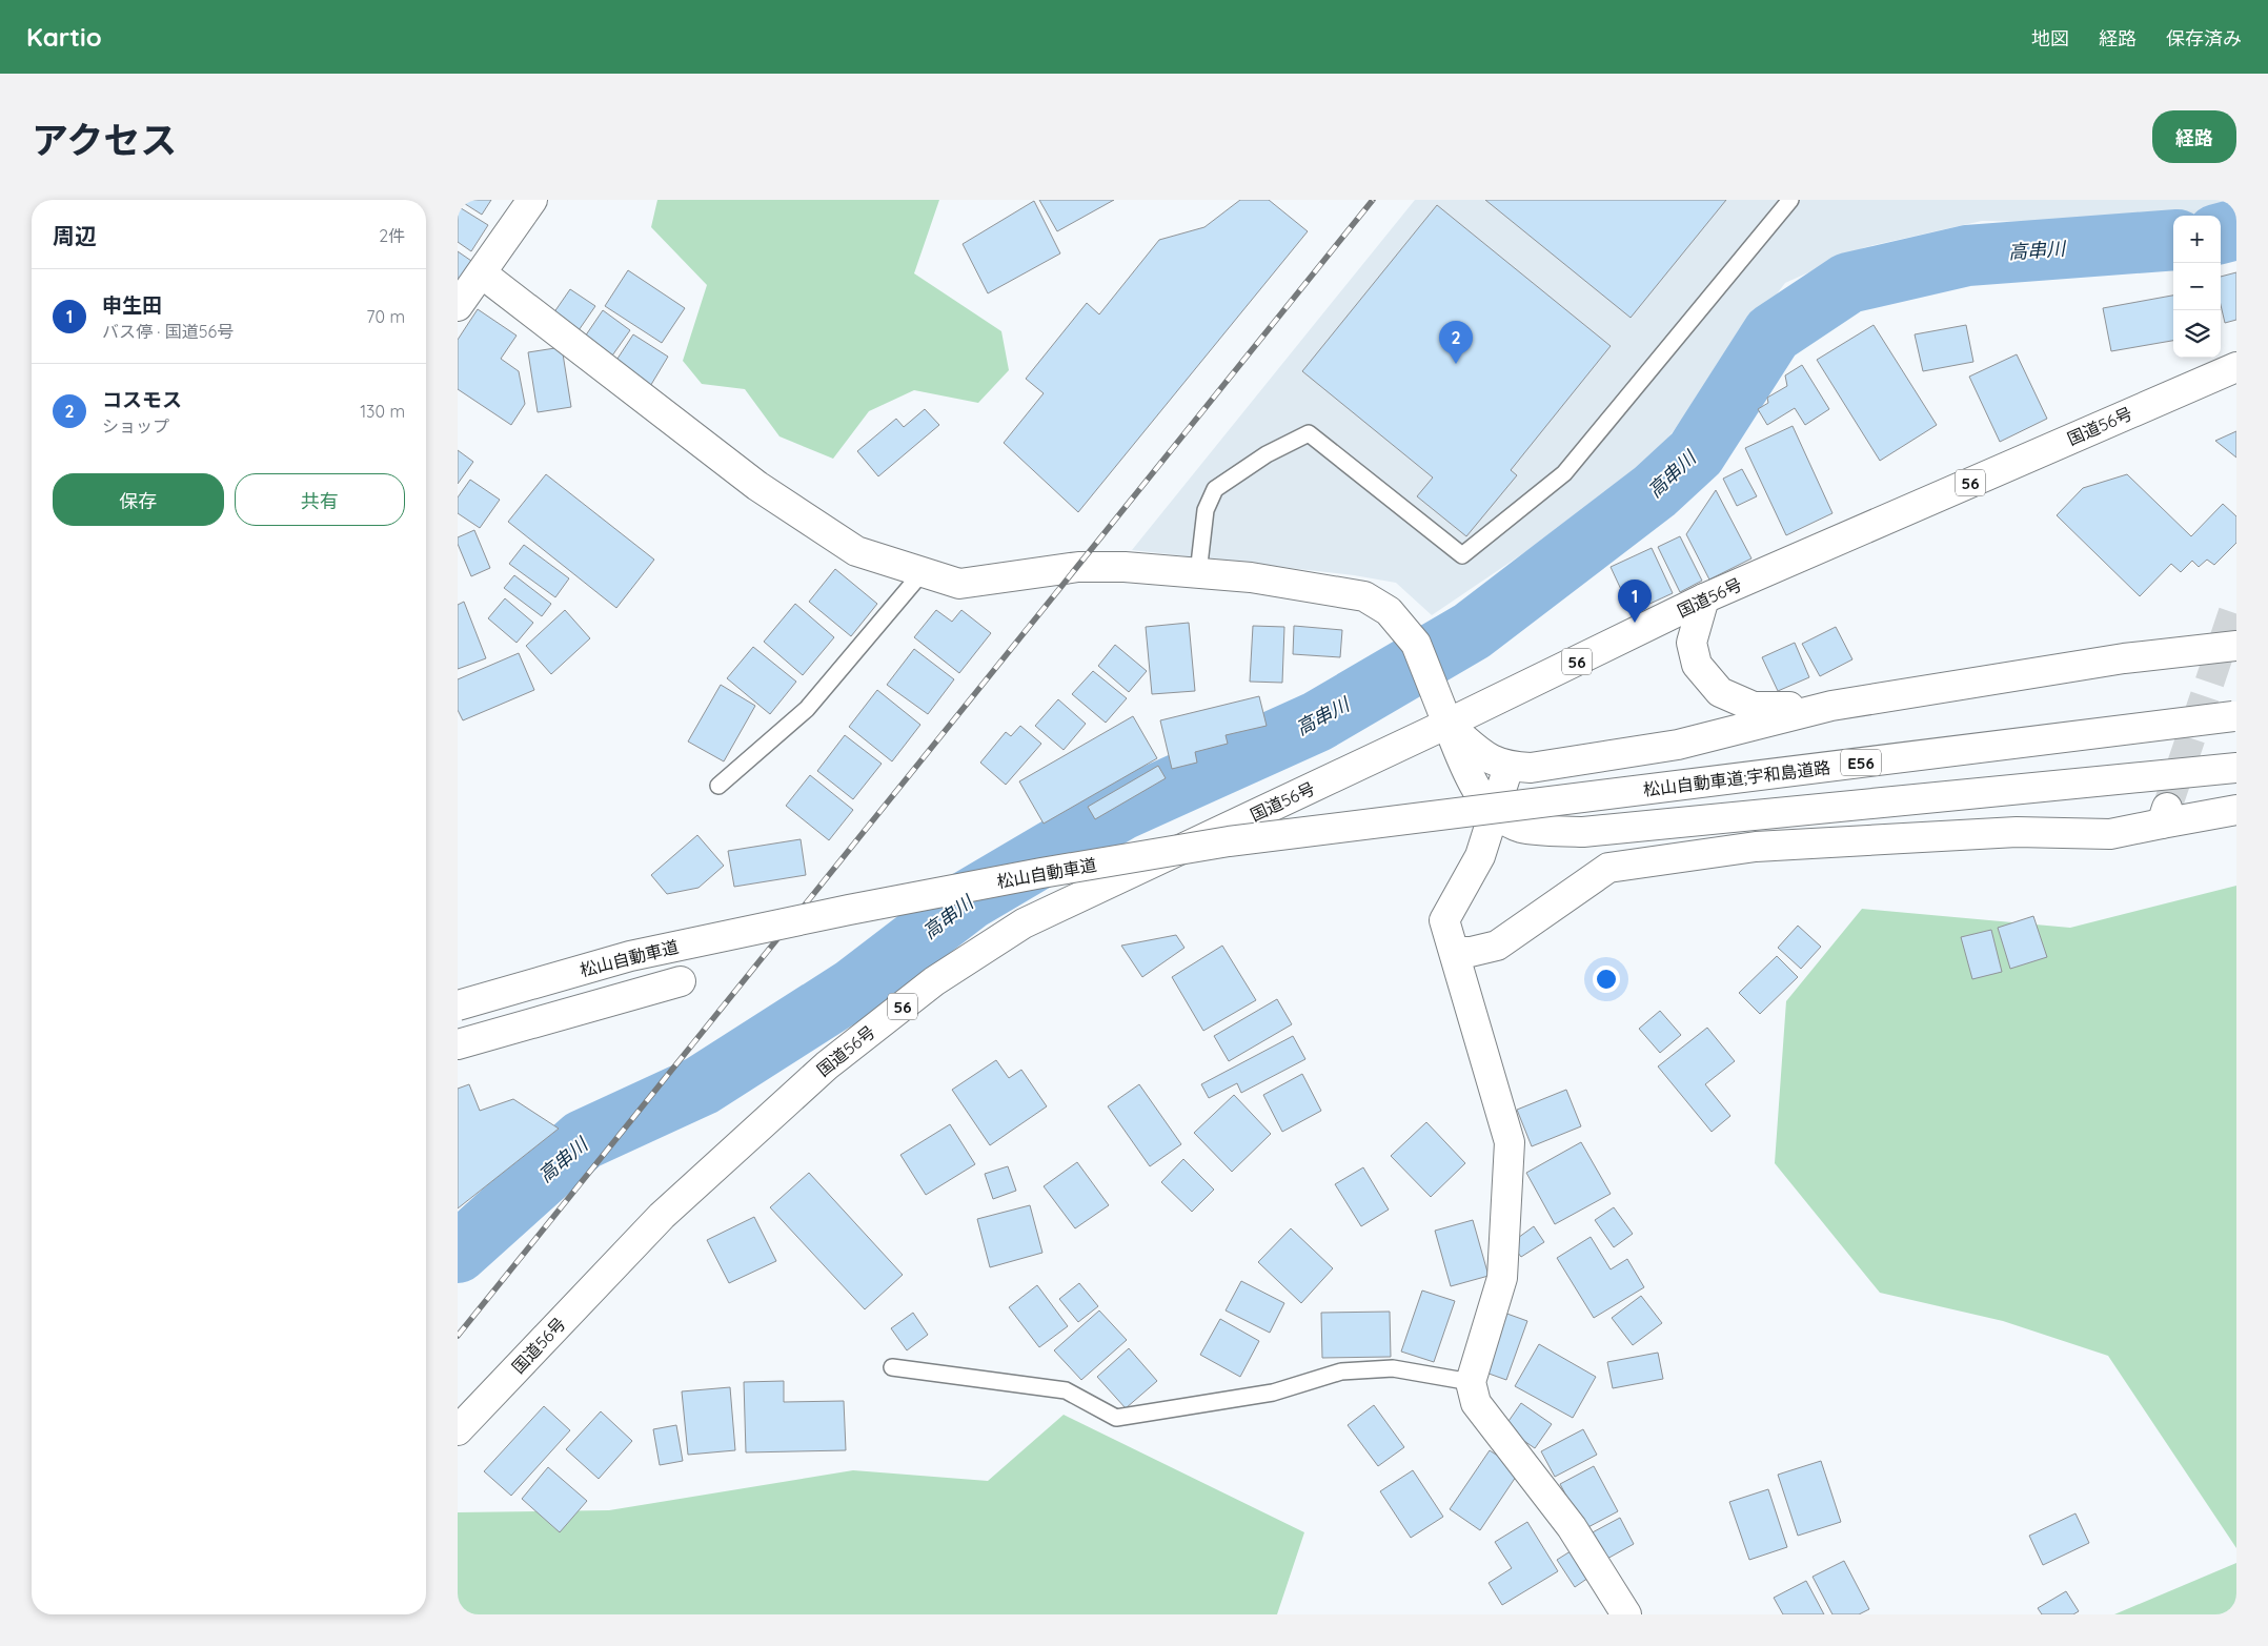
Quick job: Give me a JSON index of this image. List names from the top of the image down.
{
  "streets": {
    "main road": [
      "国道56号",
      "56",
      "E56",
      "松山自動車道;宇和島道路",
      "松山自動車道"
    ]
  },
  "crossings": [
    ["松山自動車道;宇和島道路", "松山自動車道"]
  ],
  "water": ["高串川"],
  "page": {
    "header": "Kartio",
    "nav": ["地図", "経路", "保存済み"],
    "title": "アクセス",
    "buttons": [
      "経路",
      ["保存", "共有"]
    ],
    "heading": ["周辺", "2件"],
    "map_buttons": ["+", "−"],
    "list": [
      {
        "mark": "1",
        "name": "申生田",
        "note": "バス停 · 国道56号",
        "value": "70 m"
      },
      {
        "mark": "2",
        "name": "コスモス",
        "note": "ショップ",
        "value": "130 m"
      }
    ],
    "pins": ["2", "1"]
  }
}
